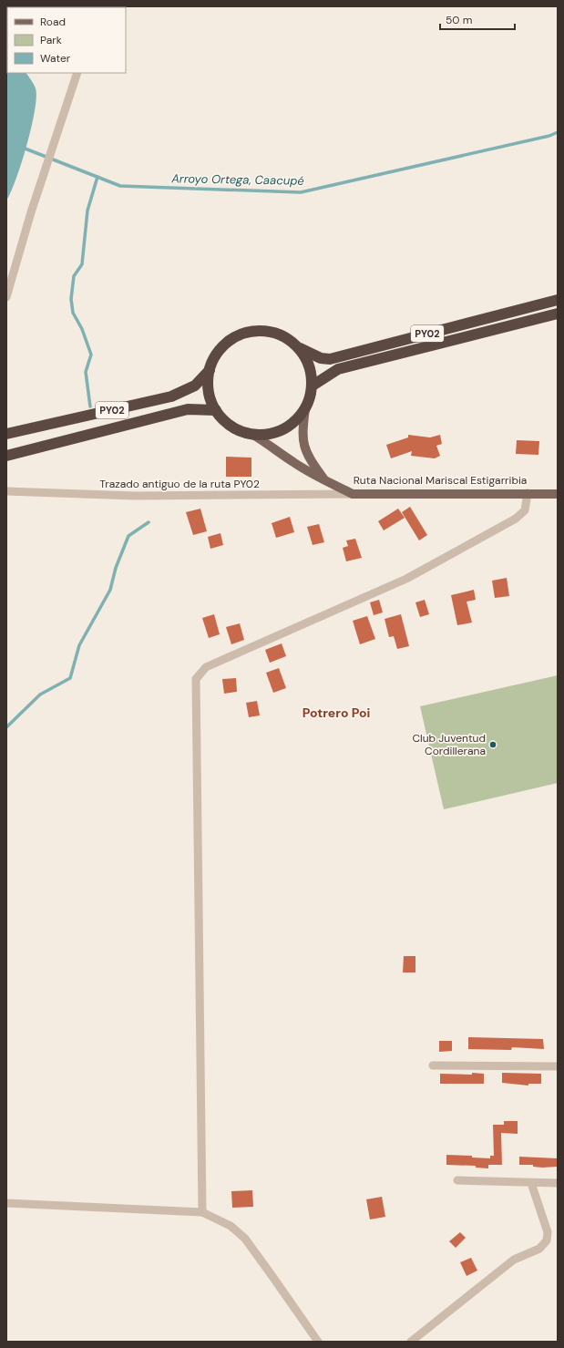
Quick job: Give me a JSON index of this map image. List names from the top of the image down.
{
  "streets": {
    "highway": ["PY02"],
    "main road": ["Ruta Nacional Mariscal Estigarribia"],
    "street": ["Trazado antiguo de la ruta PY02"]
  },
  "crossings": [
    ["PY02", "Ruta Nacional Mariscal Estigarribia"],
    ["Ruta Nacional Mariscal Estigarribia", "Trazado antiguo de la ruta PY02"]
  ],
  "districts": ["Potrero Poi"],
  "water": ["Arroyo Ortega, Caacupé"],
  "places": ["Club Juventud Cordillerana"],
  "legend": ["Road", "Park", "Water"],
  "scale_bar": "50 m"
}
